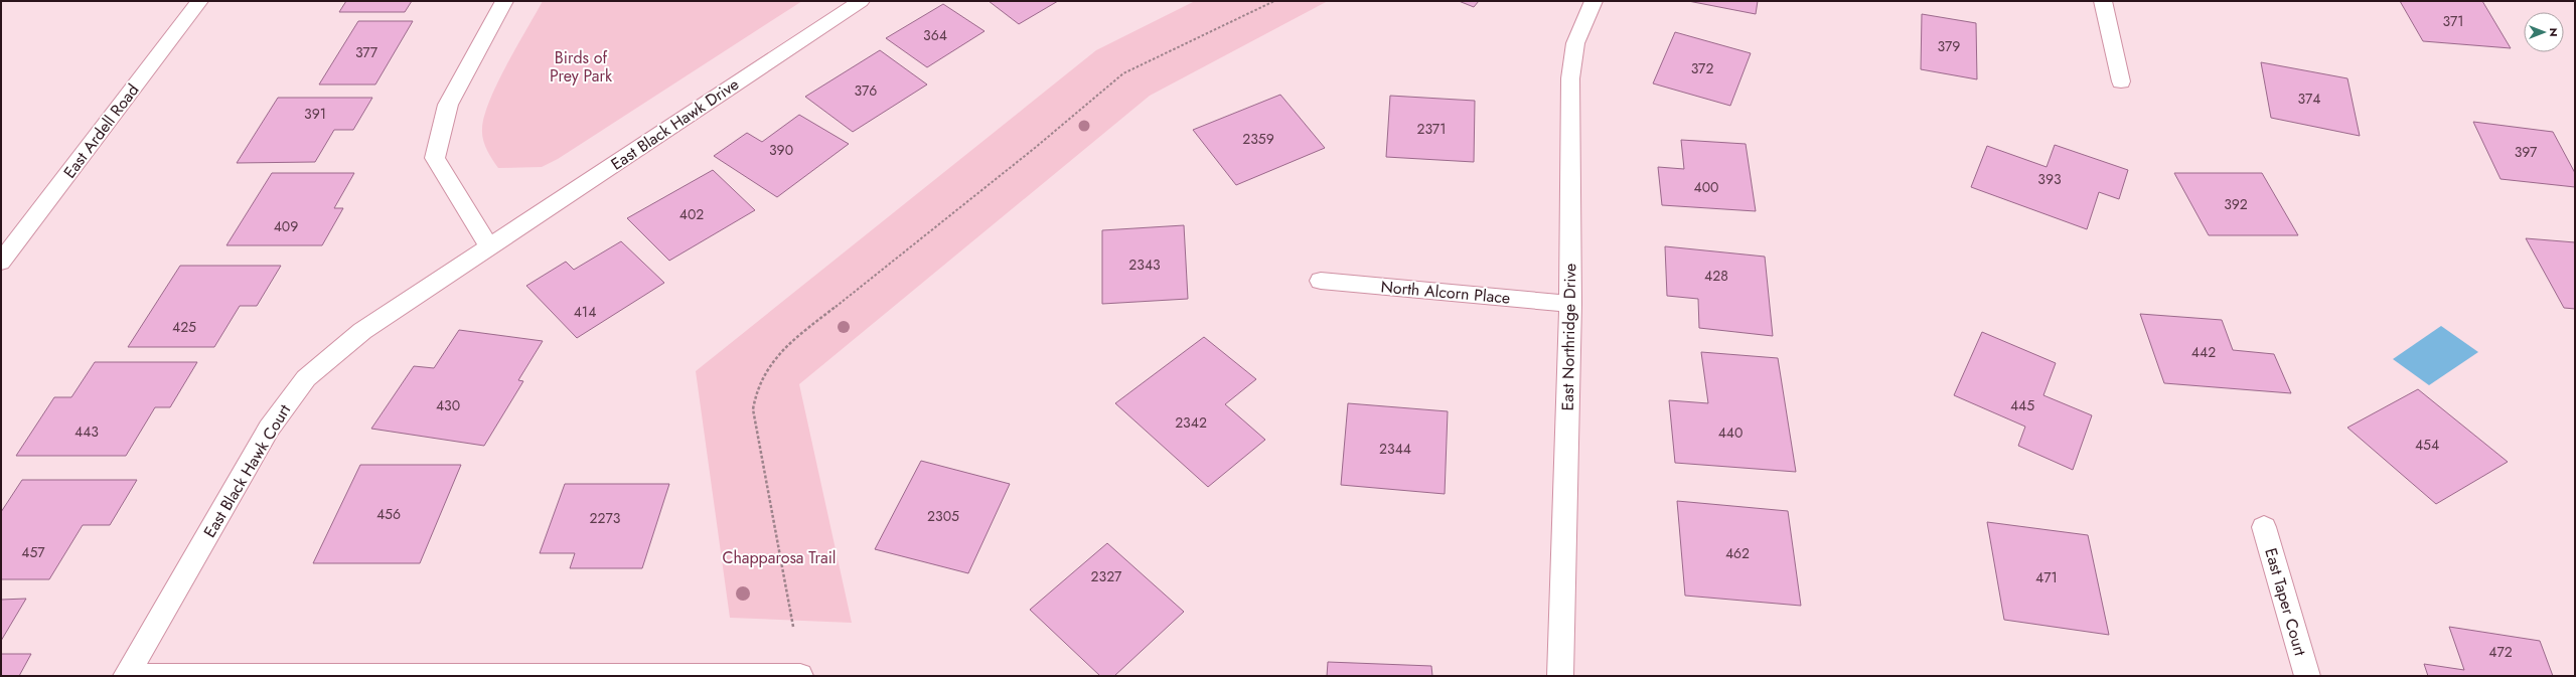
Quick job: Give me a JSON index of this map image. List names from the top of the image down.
{
  "streets": {
    "street": [
      "East Black Hawk Drive",
      "East Ardell Road",
      "North Alcorn Place",
      "East Northridge Drive",
      "East Black Hawk Court",
      "East Taper Court"
    ]
  },
  "crossings": [
    ["East Black Hawk Drive", "East Black Hawk Court"],
    ["North Alcorn Place", "East Northridge Drive"]
  ],
  "parks": ["Birds of Prey Park", "Chapparosa Trail"],
  "house_numbers": [
    "371",
    "364",
    "379",
    "377",
    "372",
    "376",
    "374",
    "391",
    "2371",
    "2359",
    "390",
    "397",
    "393",
    "400",
    "392",
    "402",
    "409",
    "2343",
    "428",
    "414",
    "425",
    "442",
    "430",
    "445",
    "2342",
    "443",
    "440",
    "454",
    "2344",
    "456",
    "2305",
    "2273",
    "457",
    "462",
    "2327",
    "471",
    "472"
  ],
  "north": "right"
}
